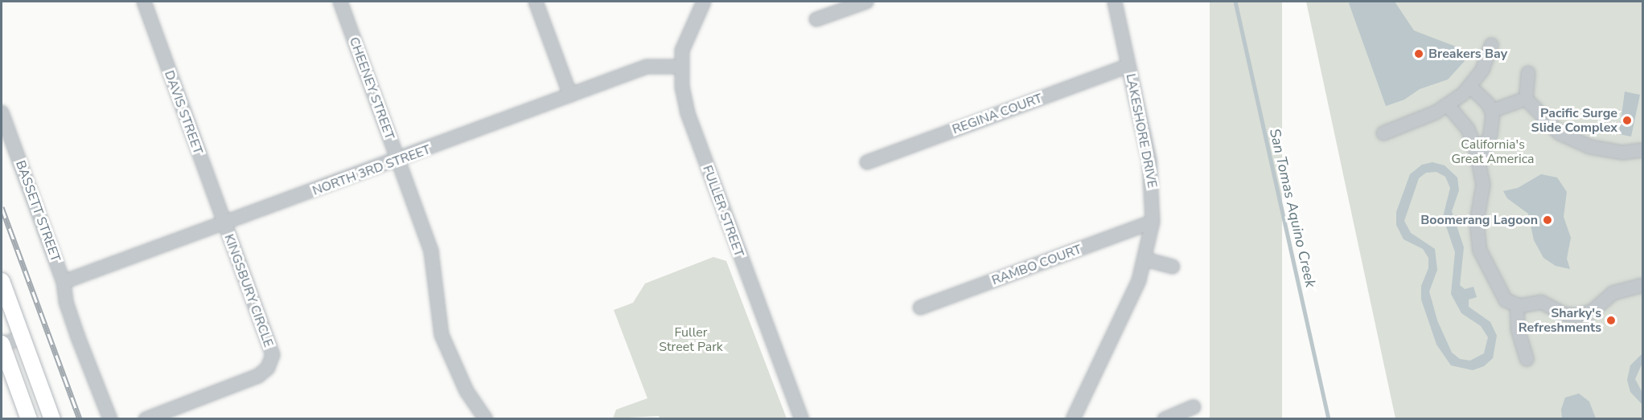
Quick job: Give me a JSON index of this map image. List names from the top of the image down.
{
  "streets": {
    "street": [
      "CHEENEY STREET",
      "DAVIS STREET",
      "REGINA COURT",
      "LAKESHORE DRIVE",
      "NORTH 3RD STREET",
      "BASSETT STREET",
      "FULLER STREET",
      "RAMBO COURT",
      "KINGSBURY CIRCLE"
    ]
  },
  "crossings": [
    ["CHEENEY STREET", "NORTH 3RD STREET"],
    ["DAVIS STREET", "NORTH 3RD STREET"],
    ["DAVIS STREET", "KINGSBURY CIRCLE"],
    ["REGINA COURT", "LAKESHORE DRIVE"],
    ["LAKESHORE DRIVE", "RAMBO COURT"],
    ["NORTH 3RD STREET", "BASSETT STREET"],
    ["NORTH 3RD STREET", "FULLER STREET"],
    ["NORTH 3RD STREET", "KINGSBURY CIRCLE"]
  ],
  "water": ["San Tomas Aquino Creek"],
  "parks": ["California's Great America", "Fuller Street Park"],
  "places": [
    "Breakers Bay",
    "Pacific Surge Slide Complex",
    "Boomerang Lagoon",
    "Sharky's Refreshments"
  ]
}
